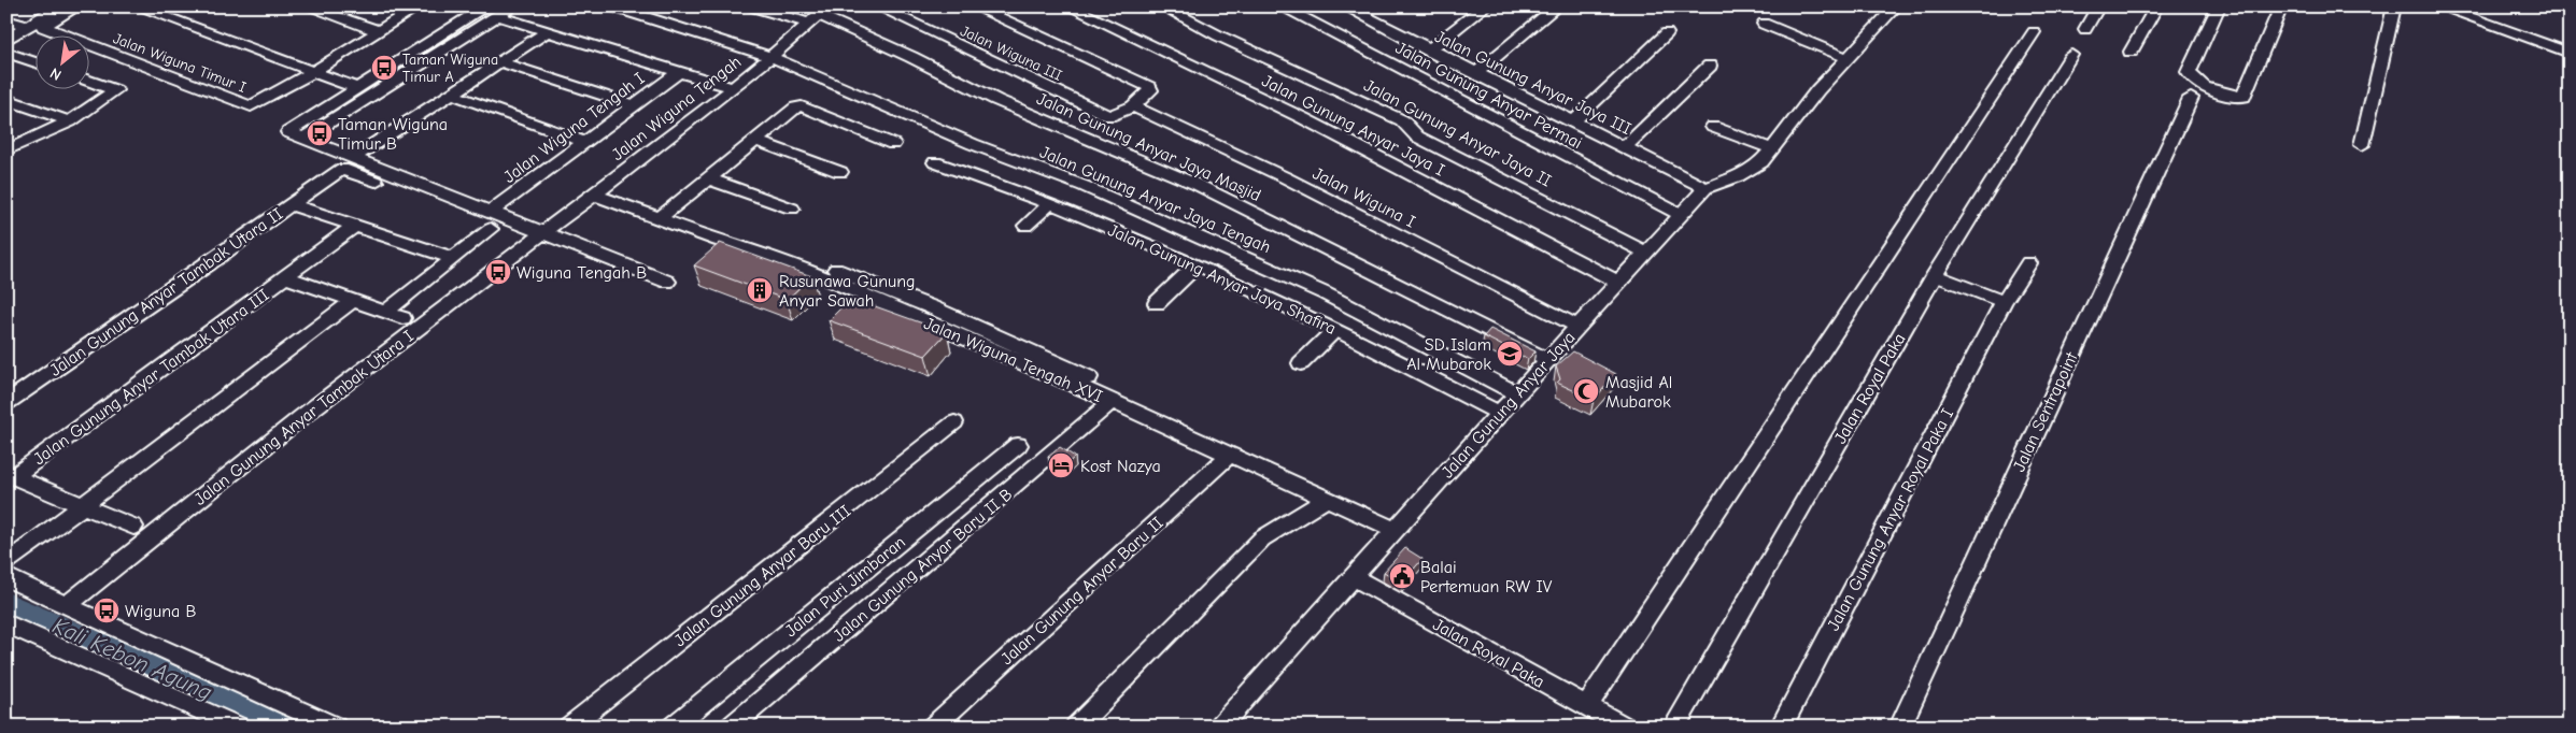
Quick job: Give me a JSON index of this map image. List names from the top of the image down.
{
  "streets": {
    "street": [
      "Jalan Wiguna III",
      "Jalan Wiguna Timur I",
      "Jalan Gunung Anyar Jaya III",
      "Jalan Gunung Anyar Permai",
      "Jalan Wiguna Tengah",
      "Jalan Gunung Anyar Jaya I",
      "Jalan Wiguna Tengah I",
      "Jalan Gunung Anyar Jaya II",
      "Jalan Gunung Anyar Jaya Masjid",
      "Jalan Wiguna I",
      "Jalan Gunung Anyar Jaya Tengah",
      "Jalan Gunung Anyar Jaya Shafira",
      "Jalan Gunung Anyar Tambak Utara II",
      "Jalan Wiguna Tengah XVI",
      "Jalan Gunung Anyar Tambak Utara III",
      "Jalan Royal Paka",
      "Jalan Gunung Anyar Jaya",
      "Jalan Sentrapoint",
      "Jalan Gunung Anyar Tambak Utara I",
      "Jalan Gunung Anyar Royal Paka I",
      "Jalan Gunung Anyar Baru II B",
      "Jalan Gunung Anyar Baru III",
      "Jalan Puri Jimbaran",
      "Jalan Gunung Anyar Baru II"
    ]
  },
  "crossings": [
    ["Jalan Wiguna III", "Jalan Wiguna I"],
    ["Jalan Gunung Anyar Jaya III", "Jalan Gunung Anyar Jaya"],
    ["Jalan Gunung Anyar Permai", "Jalan Gunung Anyar Jaya"],
    ["Jalan Wiguna Tengah", "Jalan Gunung Anyar Jaya Masjid"],
    ["Jalan Wiguna Tengah", "Jalan Gunung Anyar Jaya Tengah"],
    ["Jalan Wiguna Tengah", "Jalan Wiguna Tengah XVI"],
    ["Jalan Wiguna Tengah", "Jalan Gunung Anyar Tambak Utara I"],
    ["Jalan Gunung Anyar Jaya I", "Jalan Gunung Anyar Jaya"],
    ["Jalan Gunung Anyar Jaya II", "Jalan Gunung Anyar Jaya"],
    ["Jalan Gunung Anyar Jaya Masjid", "Jalan Gunung Anyar Jaya"],
    ["Jalan Wiguna I", "Jalan Gunung Anyar Jaya"],
    ["Jalan Gunung Anyar Jaya Tengah", "Jalan Gunung Anyar Jaya"],
    ["Jalan Gunung Anyar Jaya Shafira", "Jalan Gunung Anyar Jaya"],
    ["Jalan Gunung Anyar Tambak Utara II", "Jalan Gunung Anyar Tambak Utara III"],
    ["Jalan Wiguna Tengah XVI", "Jalan Gunung Anyar Jaya"],
    ["Jalan Wiguna Tengah XVI", "Jalan Gunung Anyar Baru II B"],
    ["Jalan Wiguna Tengah XVI", "Jalan Gunung Anyar Baru II"],
    ["Jalan Royal Paka", "Jalan Gunung Anyar Jaya"]
  ],
  "water": ["Kali Kebon Agung"],
  "places": {
    "bus stop": [
      "Taman Wiguna Timur A",
      "Taman Wiguna Timur B",
      "Wiguna Tengah B",
      "Wiguna B"
    ],
    "building": ["Rusunawa Gunung Anyar Sawah"],
    "school or university": ["SD Islam Al Mubarok"],
    "mosque": ["Masjid Al Mubarok"],
    "hotel": ["Kost Nazya"],
    "public building": ["Balai Pertemuan RW IV"]
  },
  "north": "bottom left"
}
